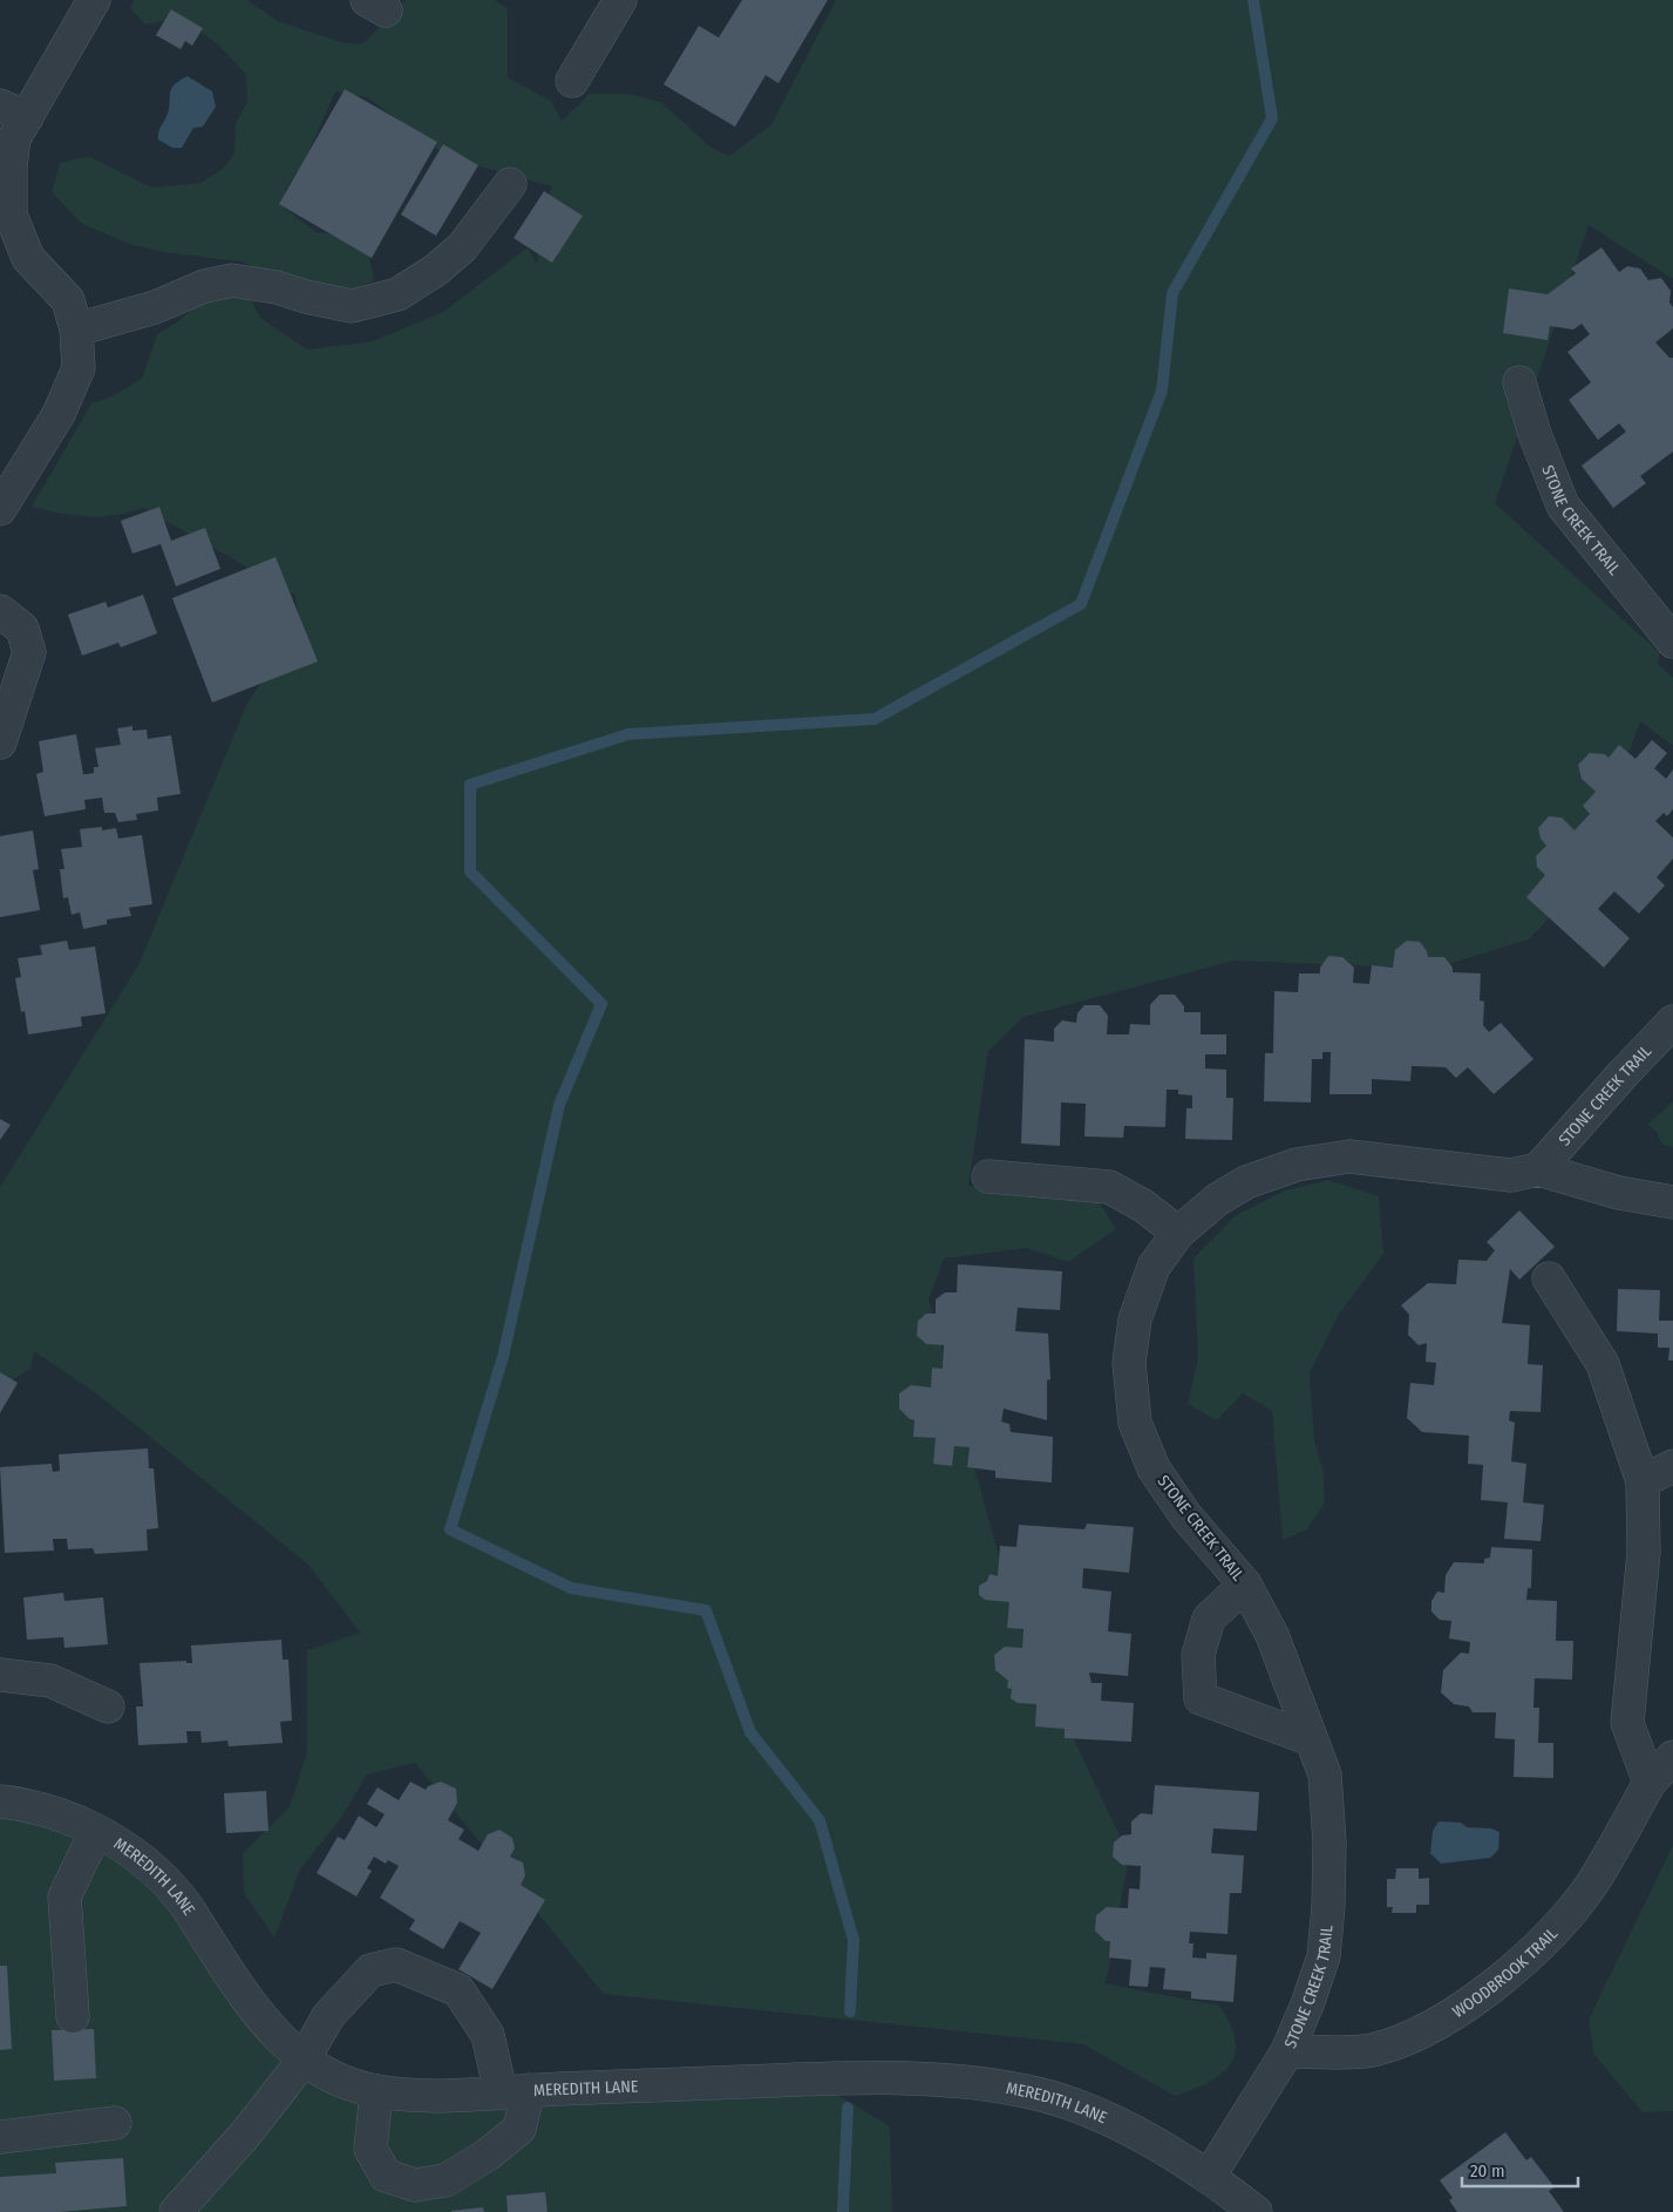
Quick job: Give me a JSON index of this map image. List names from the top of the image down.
{
  "streets": {
    "street": ["STONE CREEK TRAIL", "MEREDITH LANE", "WOODBROOK TRAIL"]
  },
  "crossings": [
    ["STONE CREEK TRAIL", "MEREDITH LANE"],
    ["STONE CREEK TRAIL", "WOODBROOK TRAIL"]
  ],
  "scale_bar": "20 m"
}
